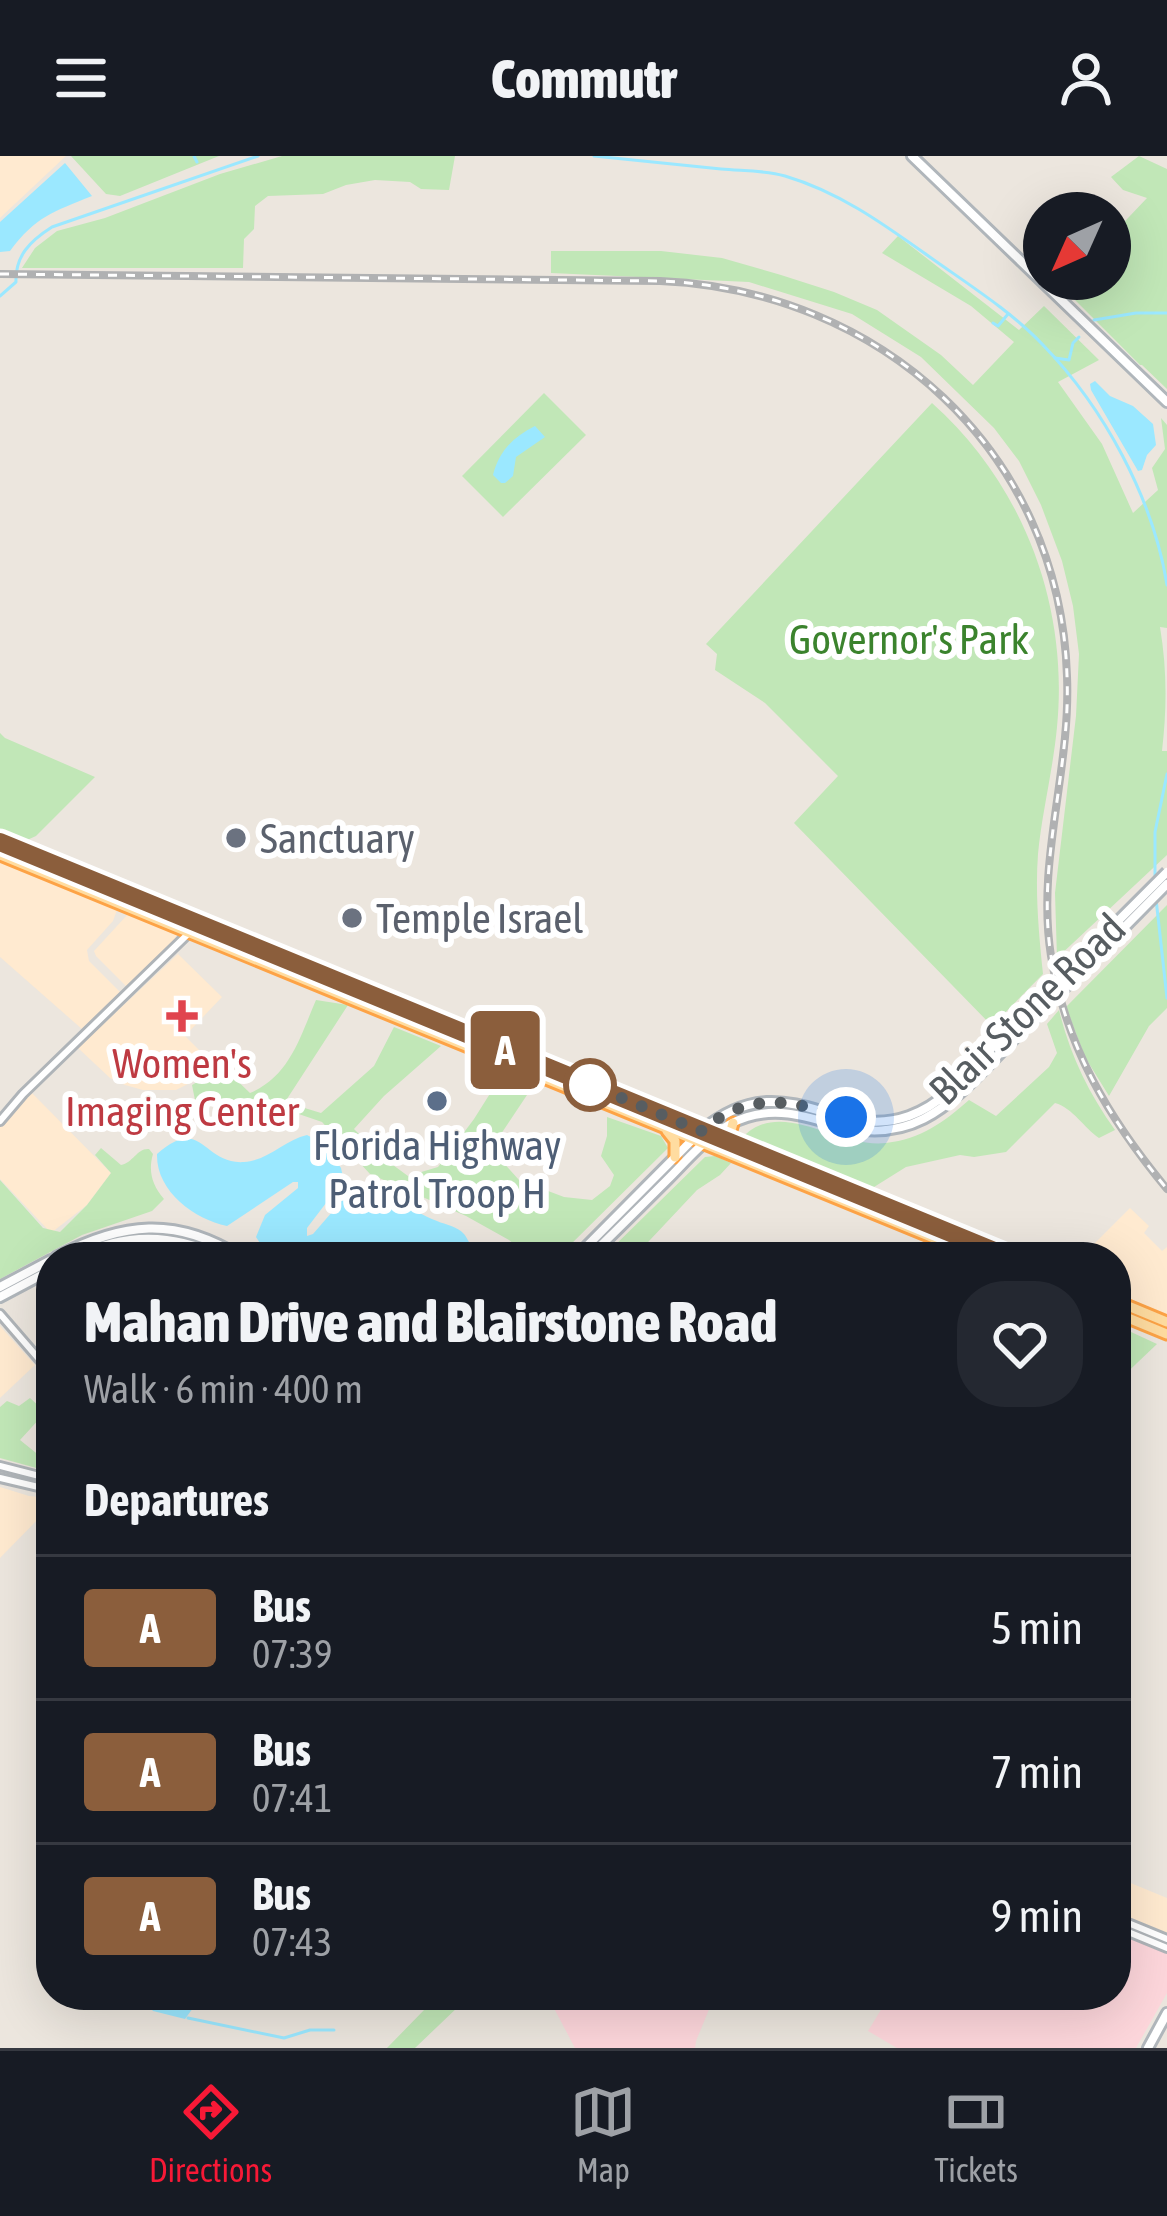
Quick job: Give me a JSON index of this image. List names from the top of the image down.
{
  "streets": {
    "main road": ["Blair Stone Road"]
  },
  "parks": ["Governor's Park"],
  "places": {
    "other": ["Sanctuary", "Temple Israel", "Florida Highway Patrol Troop H"],
    "health": ["Women's Imaging Center"]
  },
  "lines": ["bus line A"],
  "north": "bottom left",
  "page": {
    "header": "Commutr",
    "on_map": "A",
    "heading": [
      ["Mahan Drive and Blairstone Road", "Walk · 6 min · 400 m"],
      "Departures"
    ],
    "list": [
      {
        "mark": "A",
        "name": "Bus",
        "note": "07:39",
        "value": "5 min"
      },
      {
        "mark": "A",
        "name": "Bus",
        "note": "07:41",
        "value": "7 min"
      },
      {
        "mark": "A",
        "name": "Bus",
        "note": "07:43",
        "value": "9 min"
      }
    ],
    "tabs": ["Directions", "Map", "Tickets"]
  }
}
